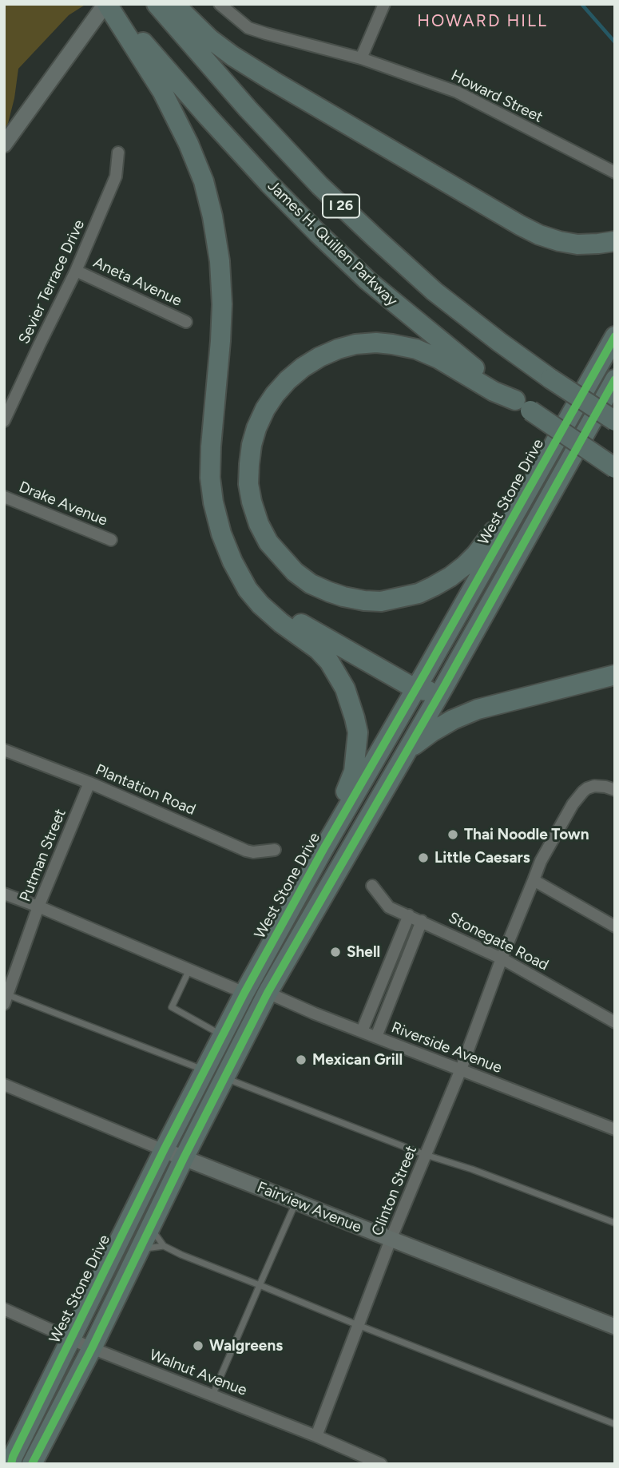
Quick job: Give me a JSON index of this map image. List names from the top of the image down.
{
  "streets": {
    "highway": ["I 26", "James H. Quillen Parkway", "West Stone Drive"],
    "street": [
      "Howard Street",
      "Sevier Terrace Drive",
      "Aneta Avenue",
      "Drake Avenue",
      "Plantation Road",
      "Putman Street",
      "Stonegate Road",
      "Riverside Avenue",
      "Clinton Street",
      "Fairview Avenue",
      "Walnut Avenue"
    ]
  },
  "crossings": [
    ["Sevier Terrace Drive", "Aneta Avenue"],
    ["West Stone Drive", "Fairview Avenue"],
    ["West Stone Drive", "Walnut Avenue"],
    ["Plantation Road", "Putman Street"],
    ["Stonegate Road", "Clinton Street"],
    ["Riverside Avenue", "Clinton Street"],
    ["Clinton Street", "Fairview Avenue"],
    ["Clinton Street", "Walnut Avenue"]
  ],
  "districts": ["HOWARD HILL"],
  "places": [
    "Thai Noodle Town",
    "Little Caesars",
    "Shell",
    "Mexican Grill",
    "Walgreens"
  ]
}
